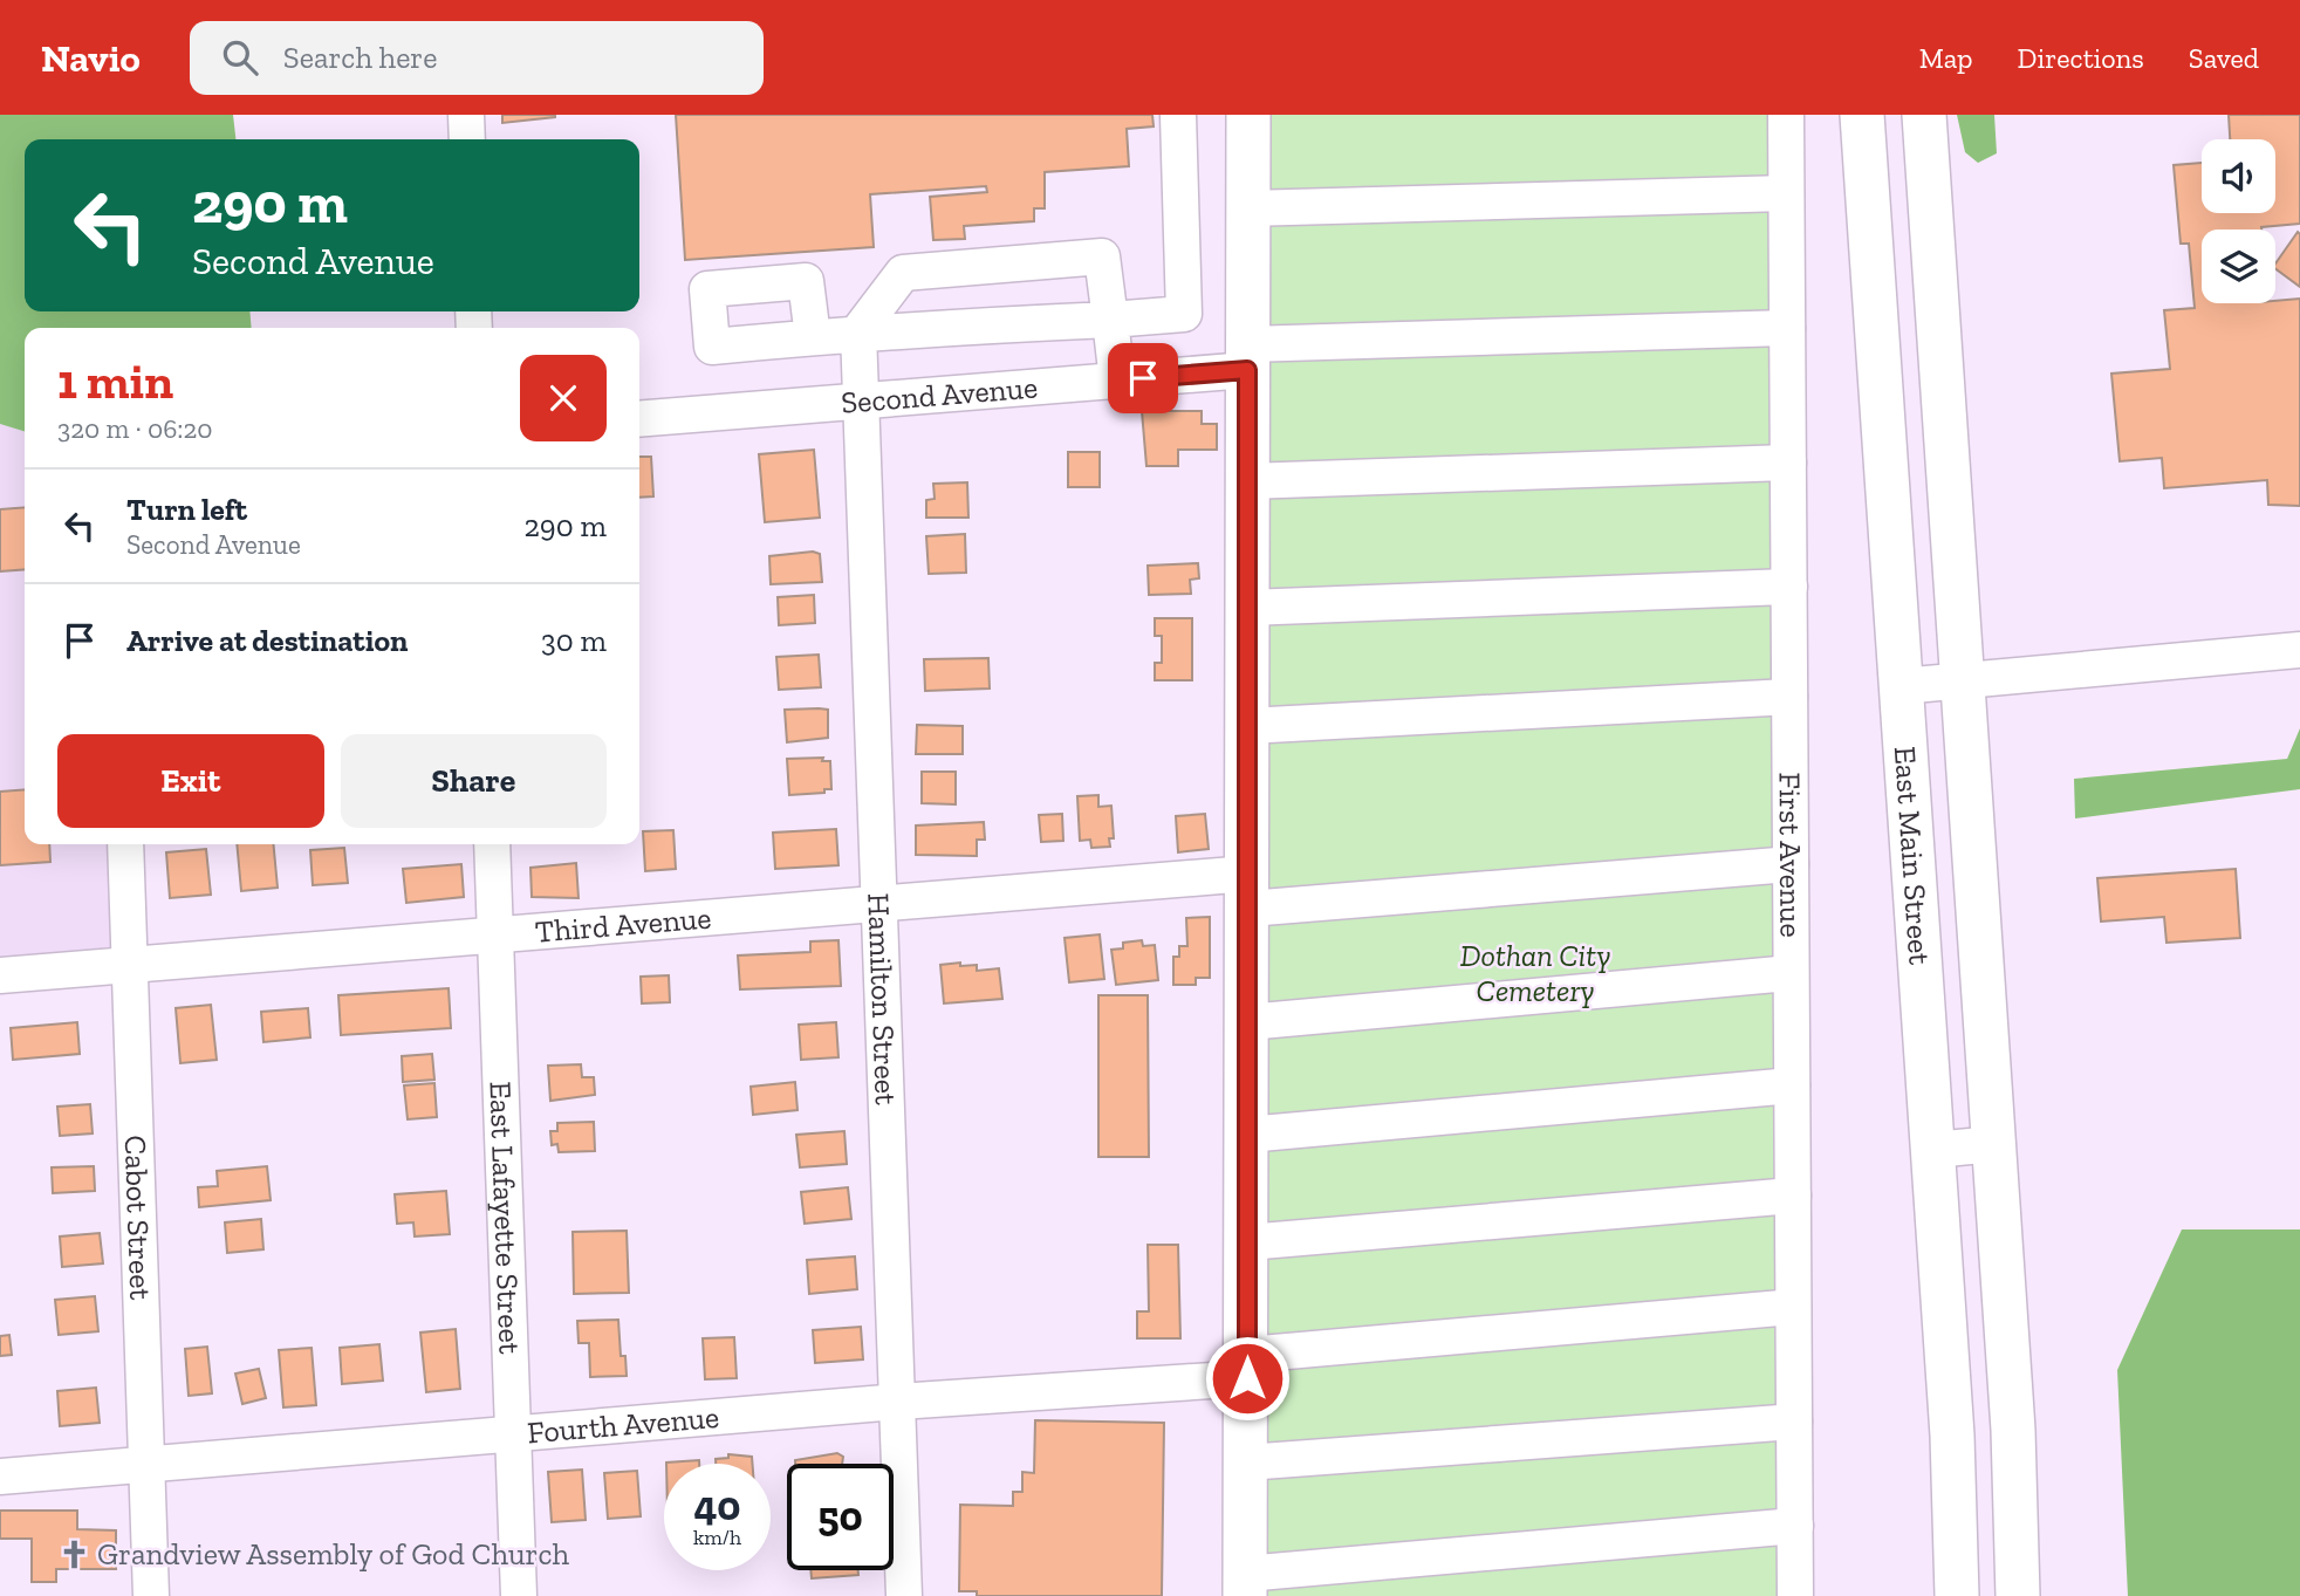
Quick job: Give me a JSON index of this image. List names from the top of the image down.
{
  "streets": {
    "main road": ["East Main Street"],
    "street": [
      "Second Avenue",
      "First Avenue",
      "Third Avenue",
      "Hamilton Street",
      "Cabot Street",
      "East Lafayette Street",
      "Fourth Avenue"
    ]
  },
  "crossings": [
    ["Second Avenue", "First Avenue"],
    ["Second Avenue", "Hamilton Street"],
    ["First Avenue", "Third Avenue"],
    ["First Avenue", "Fourth Avenue"],
    ["Third Avenue", "Hamilton Street"],
    ["Third Avenue", "Cabot Street"],
    ["Third Avenue", "East Lafayette Street"],
    ["Hamilton Street", "Fourth Avenue"],
    ["Cabot Street", "Fourth Avenue"],
    ["East Lafayette Street", "Fourth Avenue"]
  ],
  "parks": ["Dothan City Cemetery"],
  "places": {
    "church": ["Grandview Assembly of God Church"]
  },
  "page": {
    "header": "Navio",
    "search": "Search here",
    "nav": ["Map", "Directions", "Saved"],
    "turn": ["290 m", "Second Avenue"],
    "heading": ["1 min", "320 m · 06:20"],
    "list": [
      {
        "name": "Turn left",
        "note": "Second Avenue",
        "value": "290 m"
      },
      {
        "name": "Arrive at destination",
        "value": "30 m"
      }
    ],
    "buttons": ["Exit", "Share"],
    "speed": "40 km/h",
    "limit": "50"
  }
}
